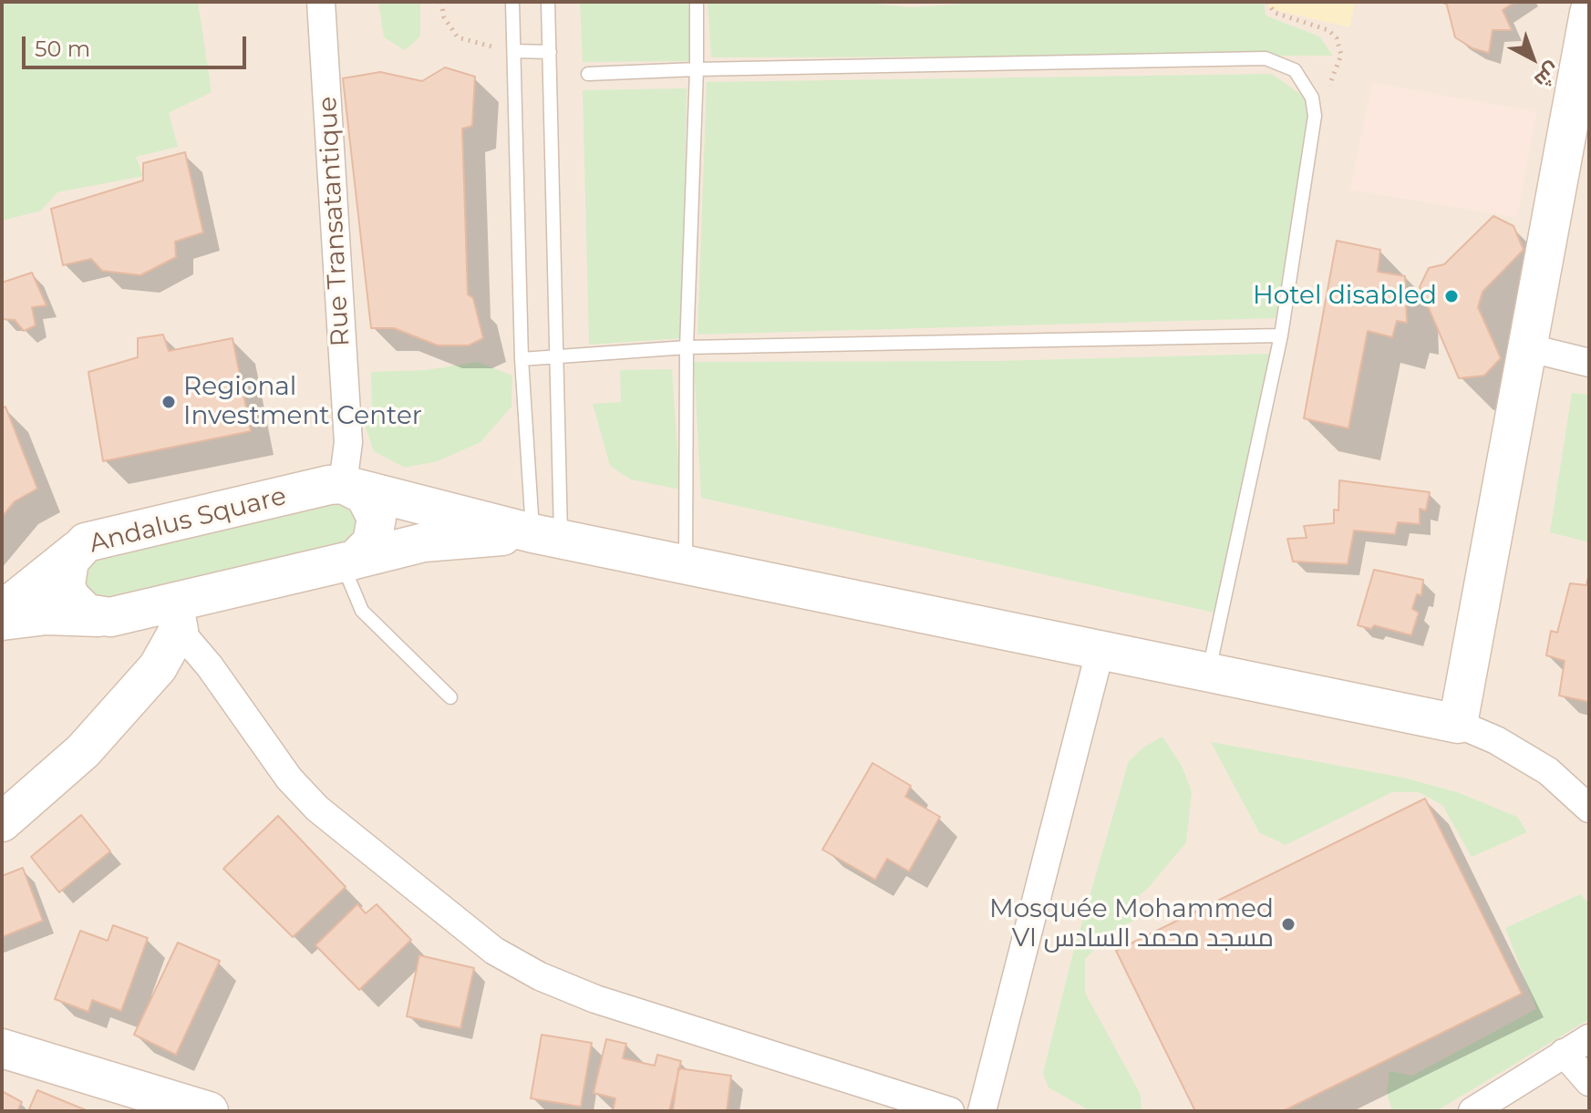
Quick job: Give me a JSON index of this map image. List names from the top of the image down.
{
  "streets": {
    "main road": ["Andalus Square"],
    "street": ["Rue Transatantique"]
  },
  "crossings": [
    ["Rue Transatantique", "Andalus Square"]
  ],
  "places": ["Hotel disabled", "Regional Investment Center", "Mosquée Mohammed VI مسجد محمد السادس"],
  "scale_bar": "50 m",
  "north": "bottom right"
}
